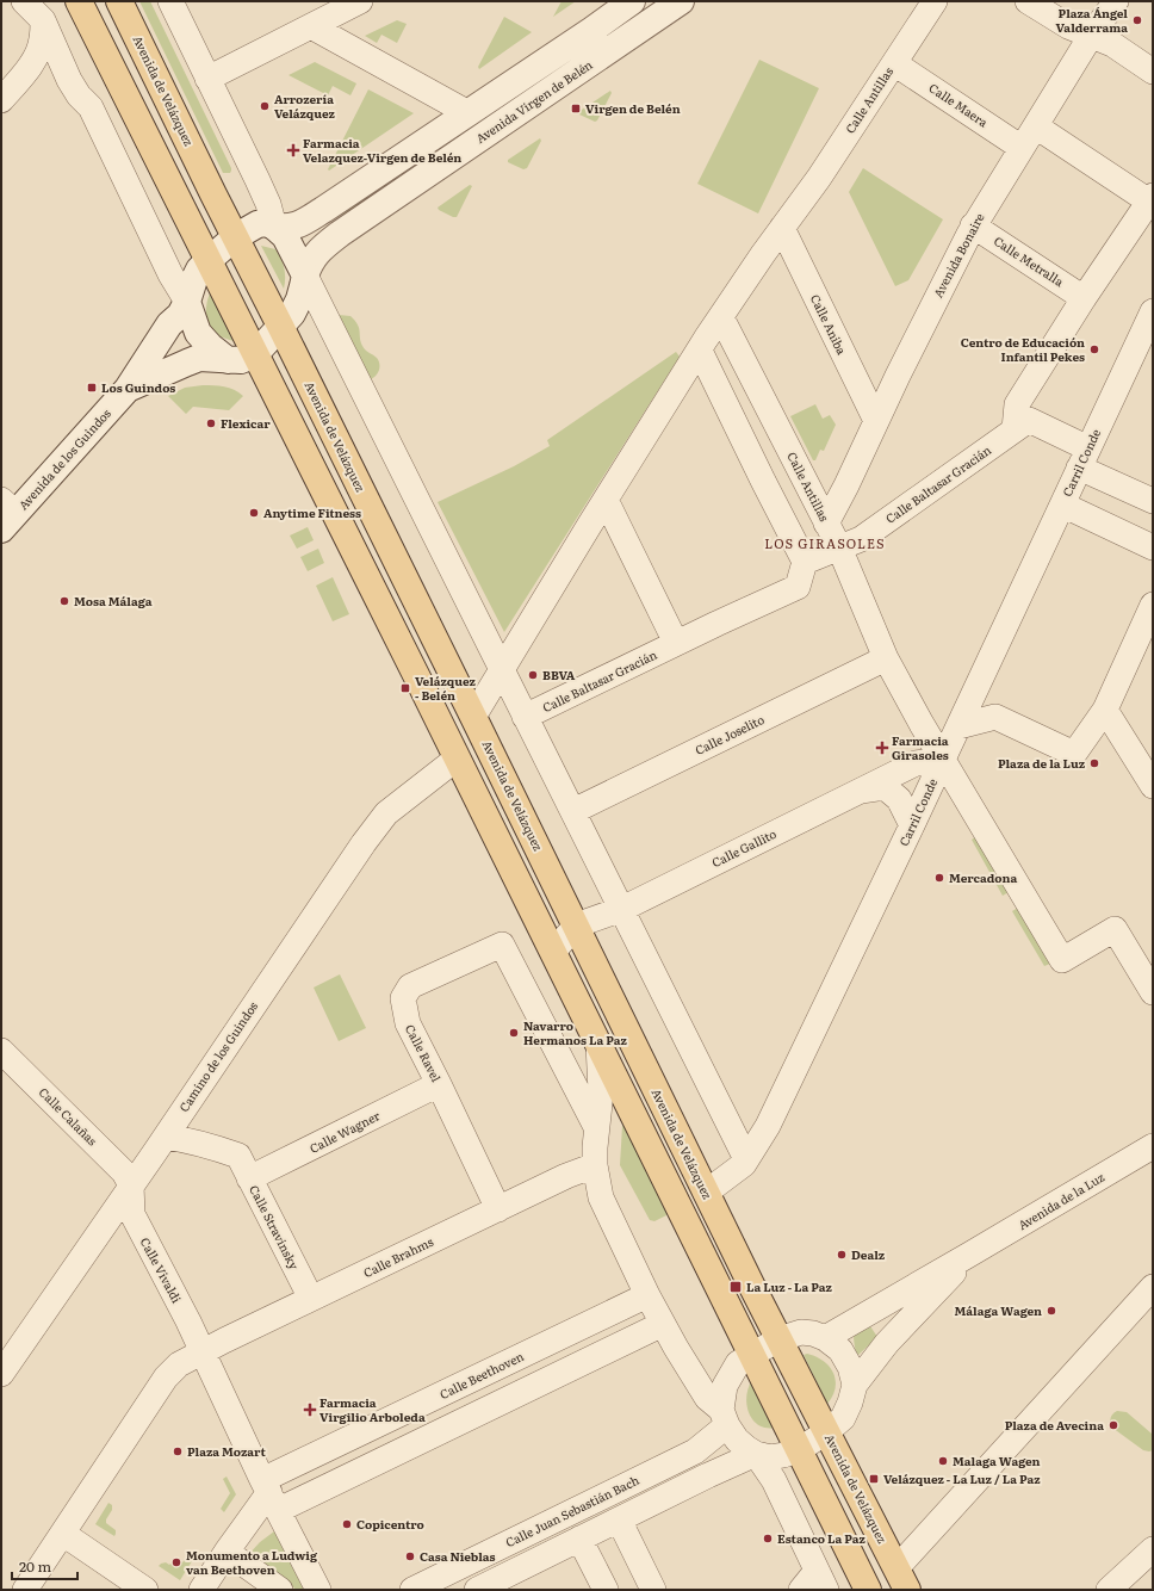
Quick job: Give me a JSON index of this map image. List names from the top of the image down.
{
  "streets": {
    "main road": ["Avenida de Velázquez"],
    "street": [
      "Calle Antillas",
      "Avenida Virgen de Belén",
      "Calle Maera",
      "Avenida Bonaire",
      "Calle Metralla",
      "Calle Aniba",
      "Avenida de los Guindos",
      "Carril Conde",
      "Calle Baltasar Gracián",
      "Calle Joselito",
      "Calle Gallito",
      "Calle Ravel",
      "Camino de los Guindos",
      "Calle Calañas",
      "Calle Wagner",
      "Avenida de la Luz",
      "Calle Stravinsky",
      "Calle Brahms",
      "Calle Vivaldi",
      "Calle Beethoven",
      "Calle Juan Sebastián Bach"
    ]
  },
  "crossings": [
    ["Avenida de Velázquez", "Calle Antillas"],
    ["Avenida de Velázquez", "Avenida Virgen de Belén"],
    ["Avenida de Velázquez", "Carril Conde"],
    ["Avenida de Velázquez", "Calle Gallito"],
    ["Avenida de Velázquez", "Avenida de la Luz"],
    ["Calle Antillas", "Calle Maera"],
    ["Calle Antillas", "Avenida Bonaire"],
    ["Calle Antillas", "Calle Aniba"],
    ["Calle Antillas", "Carril Conde"],
    ["Calle Antillas", "Calle Baltasar Gracián"],
    ["Calle Antillas", "Calle Joselito"],
    ["Calle Antillas", "Calle Gallito"],
    ["Avenida Virgen de Belén", "Avenida de los Guindos"],
    ["Calle Maera", "Avenida Bonaire"],
    ["Avenida Bonaire", "Calle Metralla"],
    ["Avenida Bonaire", "Calle Aniba"],
    ["Carril Conde", "Calle Baltasar Gracián"],
    ["Carril Conde", "Calle Gallito"],
    ["Calle Ravel", "Calle Wagner"],
    ["Calle Ravel", "Calle Brahms"],
    ["Camino de los Guindos", "Calle Calañas"],
    ["Camino de los Guindos", "Calle Stravinsky"],
    ["Camino de los Guindos", "Calle Vivaldi"],
    ["Calle Calañas", "Calle Vivaldi"],
    ["Calle Wagner", "Calle Stravinsky"],
    ["Calle Stravinsky", "Calle Brahms"],
    ["Calle Brahms", "Calle Vivaldi"]
  ],
  "districts": ["LOS GIRASOLES"],
  "places": {
    "other": [
      "Plaza Ángel Valderrama",
      "Arrozería Velázquez",
      "Centro de Educación Infantil Pekes",
      "Flexicar",
      "Anytime Fitness",
      "Mosa Málaga",
      "BBVA",
      "Plaza de la Luz",
      "Mercadona",
      "Navarro Hermanos La Paz",
      "Dealz",
      "Málaga Wagen",
      "Plaza de Avecina",
      "Plaza Mozart",
      "Malaga Wagen",
      "Copicentro",
      "Estanco La Paz",
      "Casa Nieblas",
      "Monumento a Ludwig van Beethoven"
    ],
    "transit": [
      "Virgen de Belén",
      "Los Guindos",
      "Velázquez - Belén",
      "La Luz - La Paz",
      "Velázquez - La Luz / La Paz"
    ],
    "health": ["Farmacia Velazquez-Virgen de Belén", "Farmacia Girasoles", "Farmacia Virgilio Arboleda"]
  },
  "scale_bar": "20 m"
}
